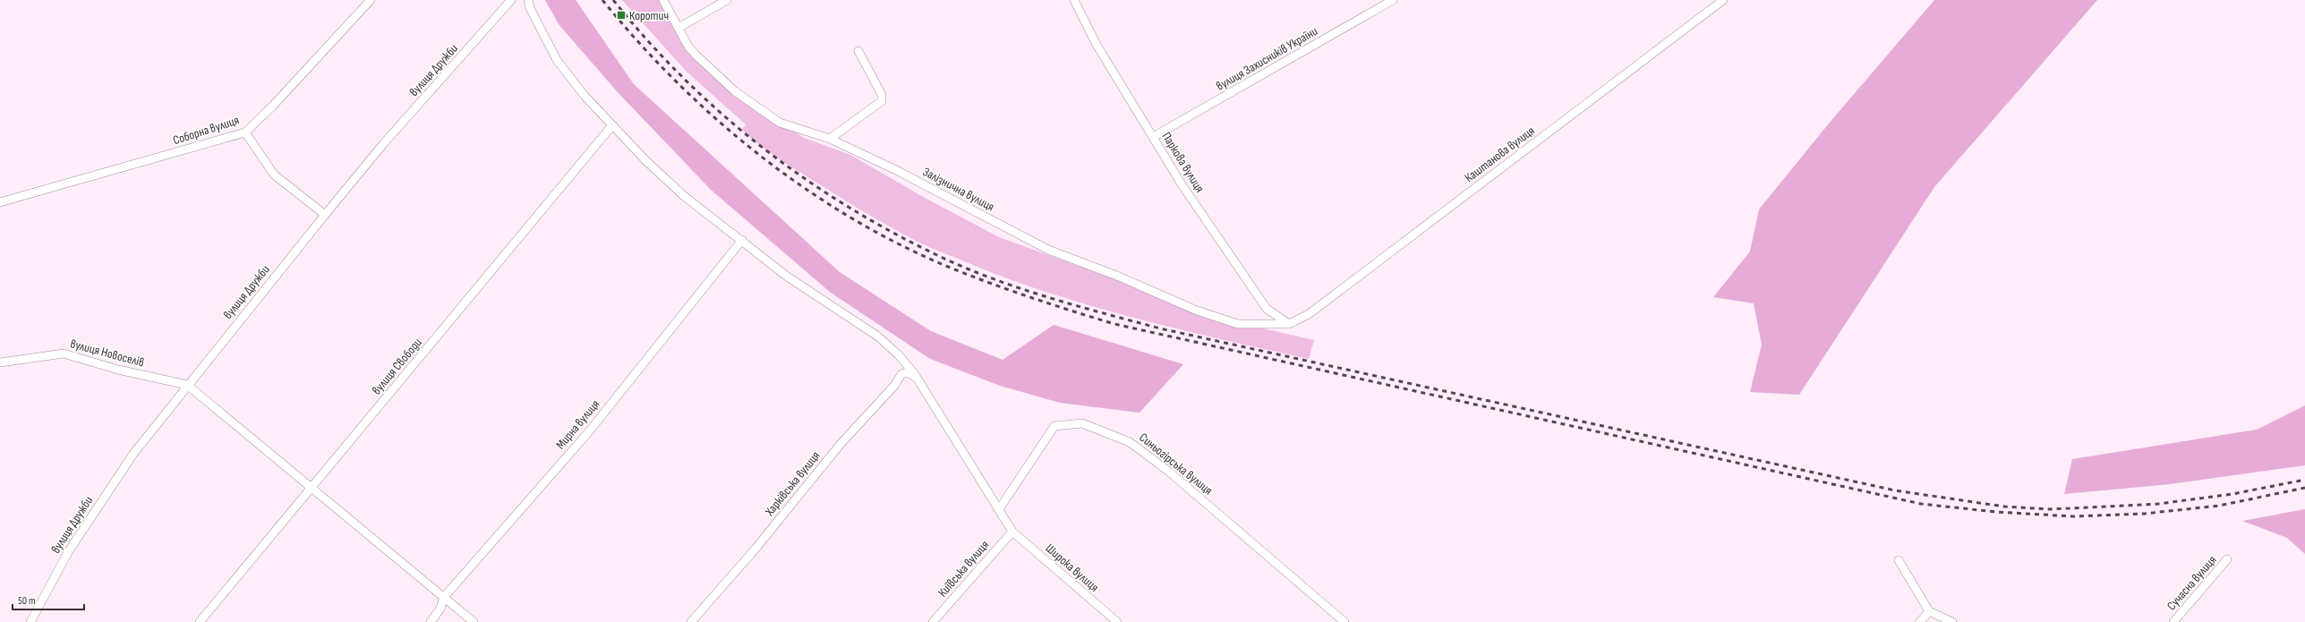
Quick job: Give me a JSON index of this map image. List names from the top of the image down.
{
  "streets": {
    "street": [
      "вулиця Захисників України",
      "вулиця Дружби",
      "Соборна вулиця",
      "Каштанова вулиця",
      "Паркова вулиця",
      "Залізнична вулиця",
      "вулиця Новоселів",
      "вулиця Свободи",
      "Мирна вулиця",
      "Синьогірська вулиця",
      "Харківська вулиця",
      "Широка вулиця",
      "Київська вулиця",
      "Сучасна вулиця"
    ]
  },
  "crossings": [
    ["вулиця Захисників України", "Паркова вулиця"],
    ["вулиця Дружби", "вулиця Новоселів"],
    ["Каштанова вулиця", "Паркова вулиця"],
    ["Каштанова вулиця", "Залізнична вулиця"],
    ["Паркова вулиця", "Залізнична вулиця"],
    ["вулиця Свободи", "Широка вулиця"],
    ["Мирна вулиця", "Широка вулиця"],
    ["Синьогірська вулиця", "Широка вулиця"],
    ["Харківська вулиця", "Широка вулиця"],
    ["Широка вулиця", "Київська вулиця"]
  ],
  "places": {
    "transit": ["Коротич"]
  },
  "scale_bar": "50 m"
}
